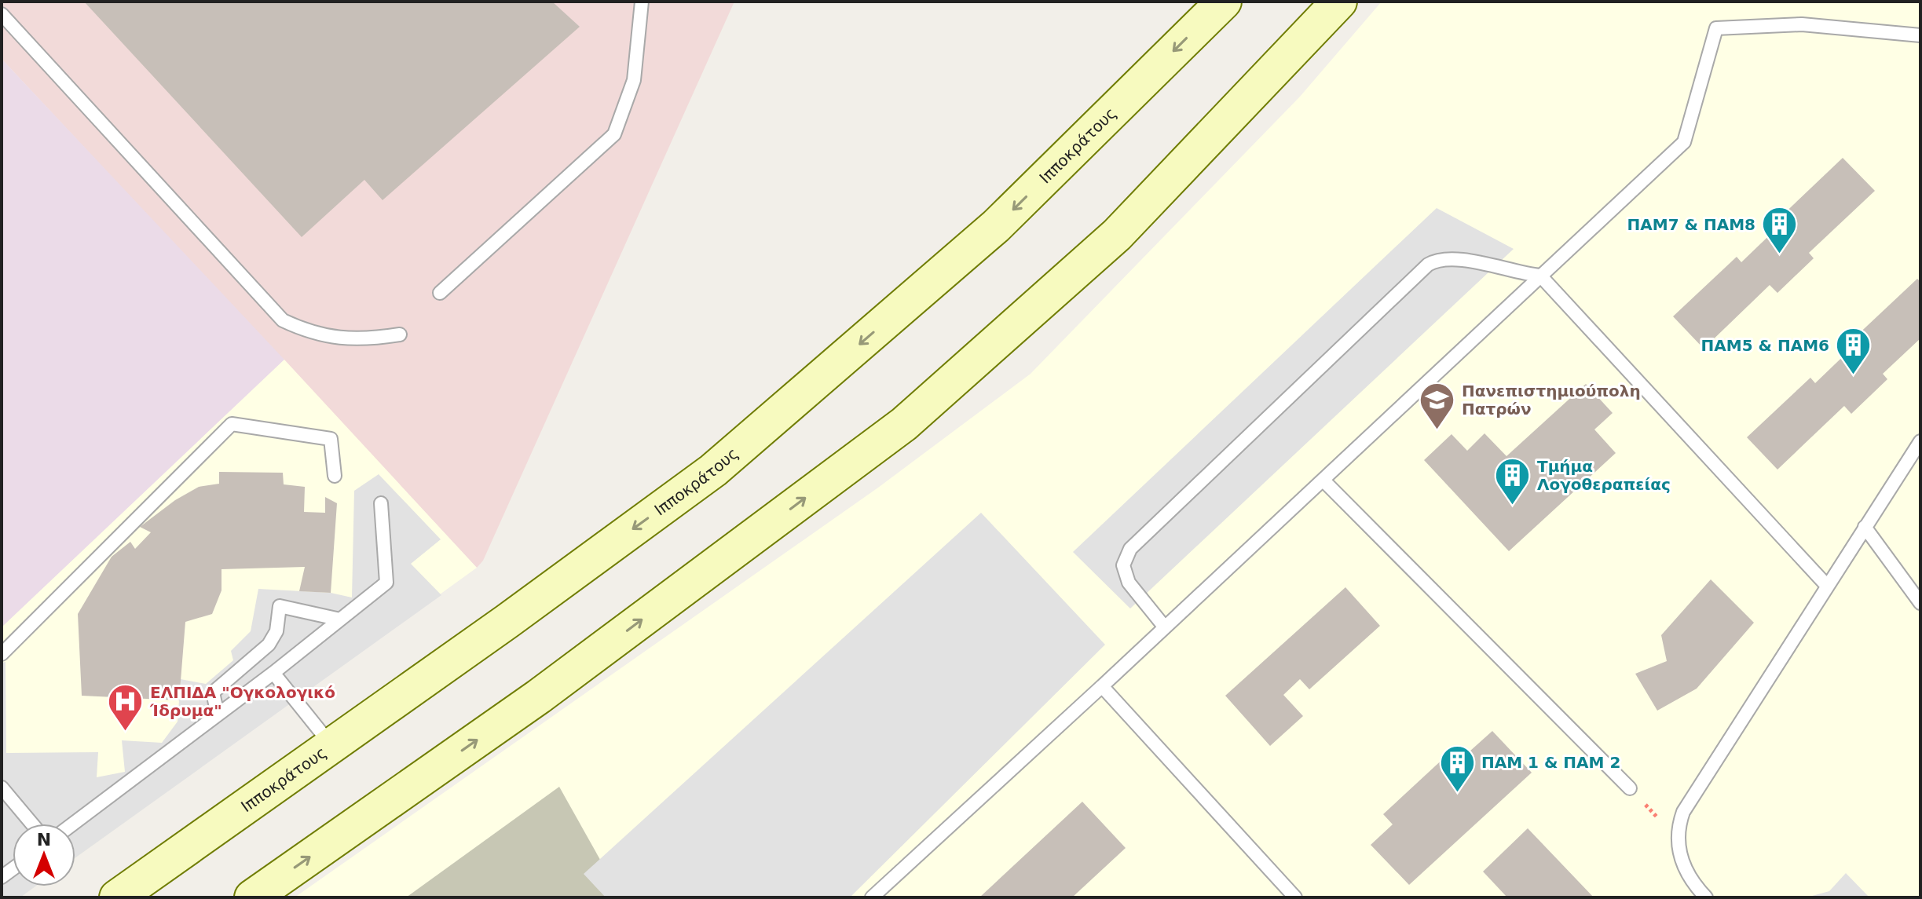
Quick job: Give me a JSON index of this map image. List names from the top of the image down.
{
  "streets": {
    "street": ["Ιπποκράτους"]
  },
  "places": {
    "building": [
      "ΠΑΜ7 & ΠΑΜ8",
      "ΠΑΜ5 & ΠΑΜ6",
      "Τμήμα Λογοθεραπείας",
      "ΠΑΜ 1 & ΠΑΜ 2"
    ],
    "school or university": ["Πανεπιστημιούπολη Πατρών"],
    "hospital": ["ΕΛΠΙΔΑ \"Ογκολογικό Ίδρυμα\""]
  },
  "north": "top"
}
